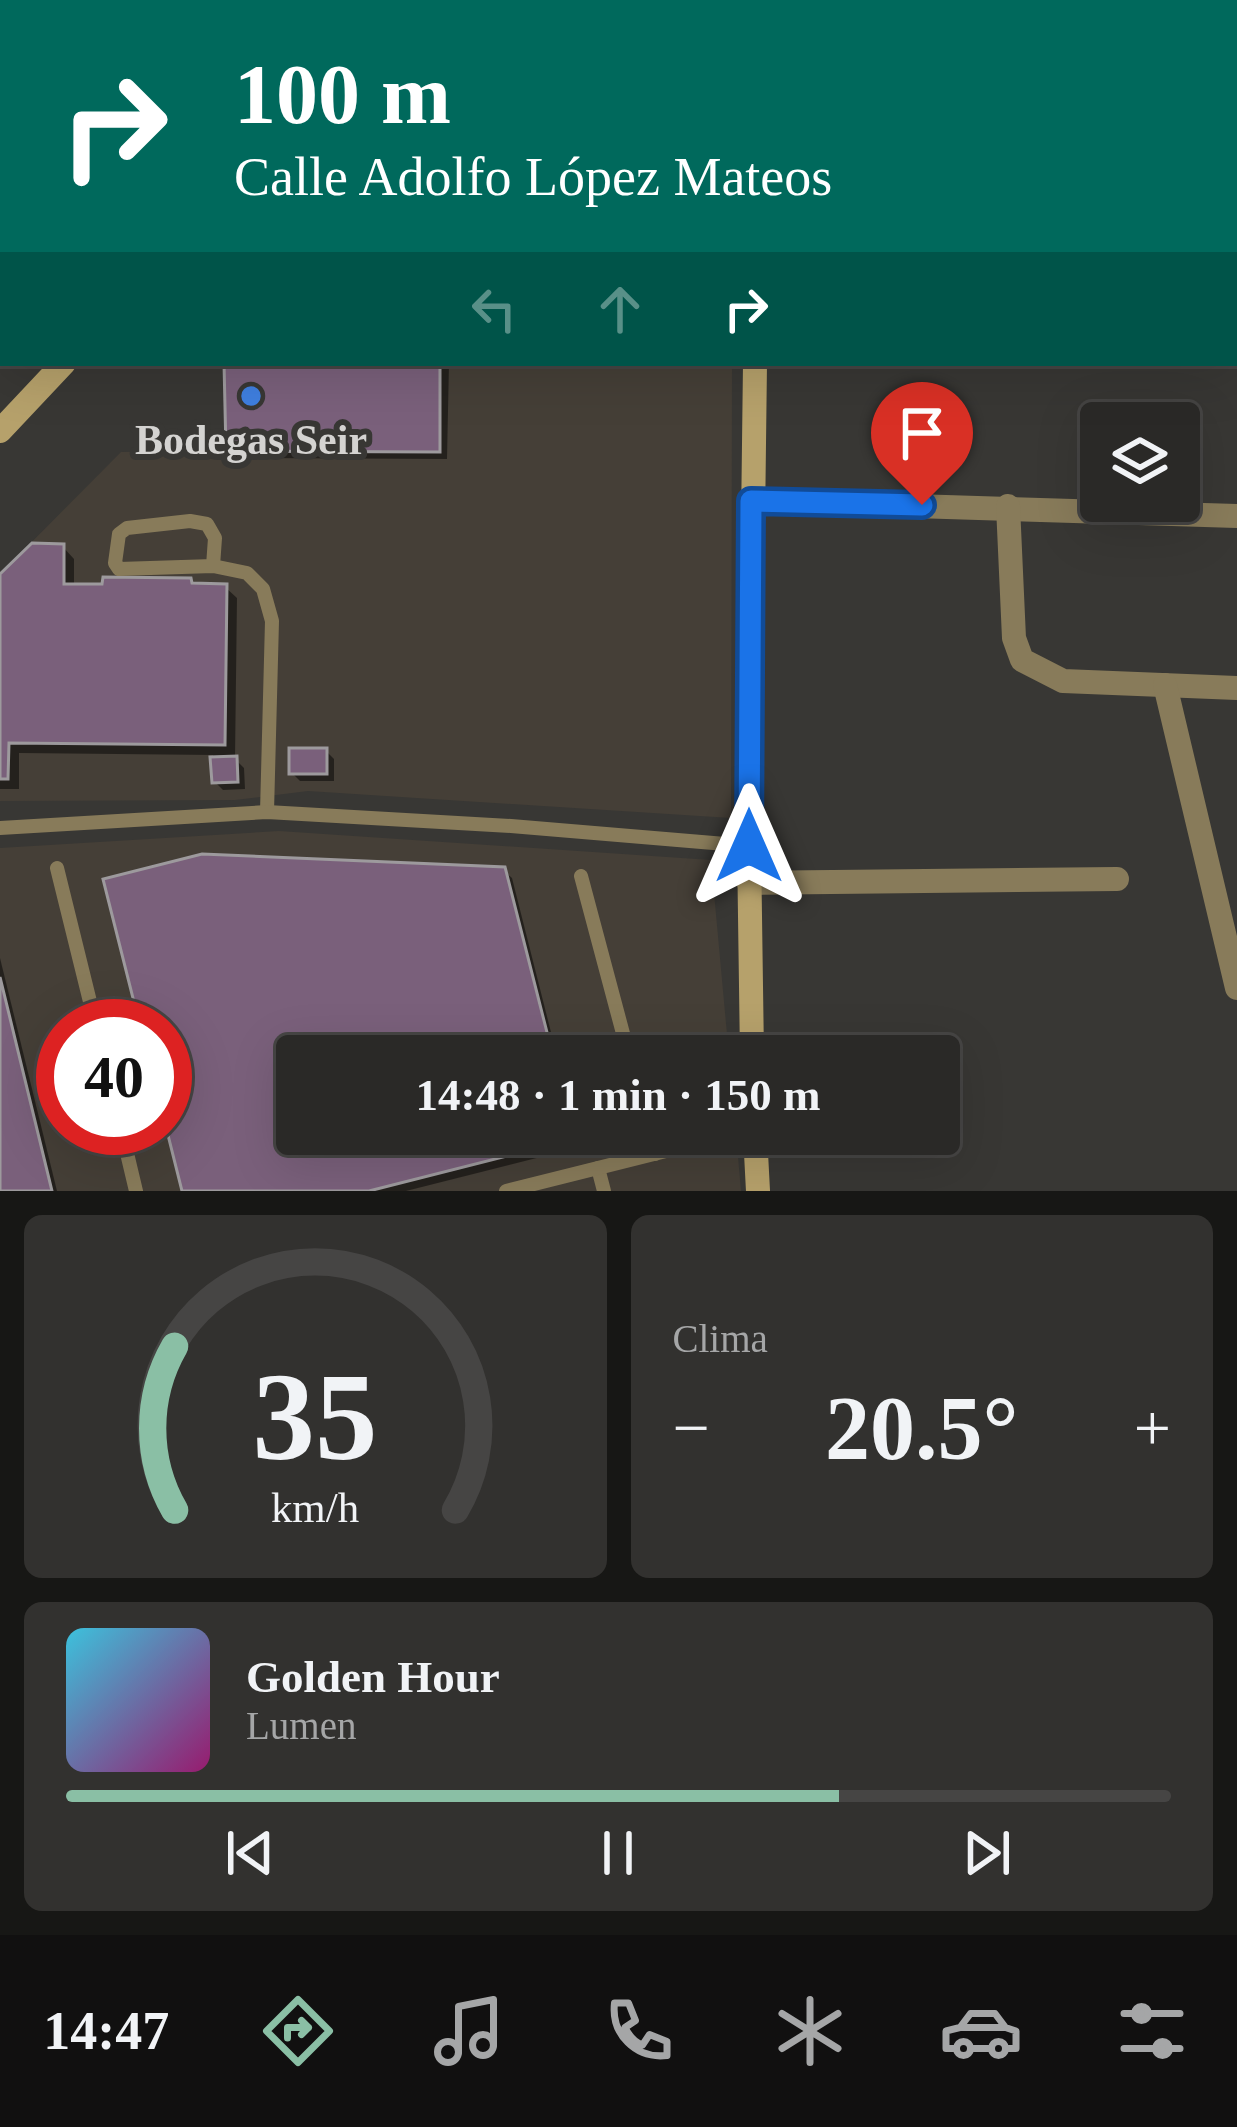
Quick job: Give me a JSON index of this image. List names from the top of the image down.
{
  "places": ["Bodegas Seir"],
  "page": {
    "turn": ["100 m", "Calle Adolfo López Mateos"],
    "limit": "40",
    "trip": "14:48 · 1 min · 150 m",
    "tile": "Clima",
    "heat": ["−", "20.5°", "+"],
    "song": ["Golden Hour", "Lumen"],
    "tabs": "14:47",
    "gauge": ["35", "km/h"]
  }
}
